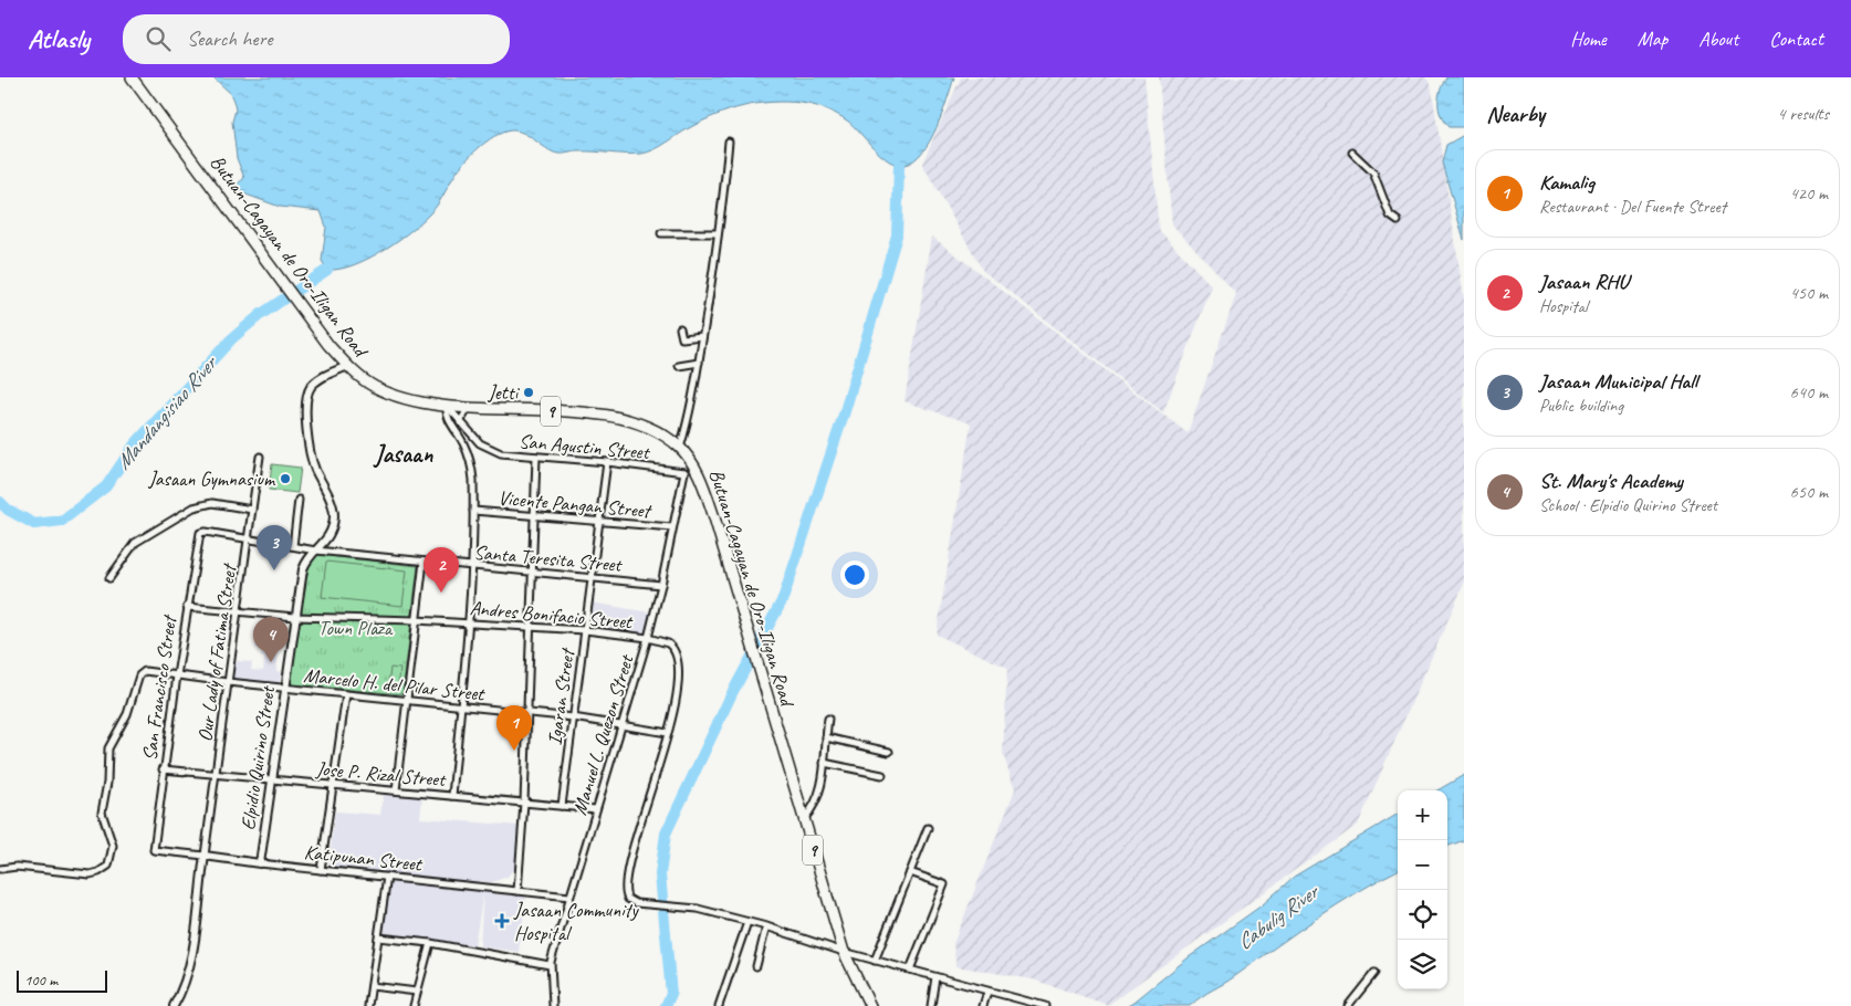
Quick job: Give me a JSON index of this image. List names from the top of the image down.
{
  "streets": {
    "highway": ["Butuan-Cagayan de Oro-Iligan Road", "9"],
    "street": [
      "San Agustin Street",
      "Vicente Pangan Street",
      "Santa Teresita Street",
      "Andres Bonifacio Street",
      "Our Lady of Fatima Street",
      "Marcelo H. del Pilar Street",
      "San Francisco Street",
      "Igaran Street",
      "Manuel L. Quezon Street",
      "Elpidio Quirino Street",
      "Jose P. Rizal Street",
      "Katipunan Street"
    ]
  },
  "crossings": [
    ["Butuan-Cagayan de Oro-Iligan Road", "San Agustin Street"],
    ["Butuan-Cagayan de Oro-Iligan Road", "Elpidio Quirino Street"],
    ["San Agustin Street", "Igaran Street"],
    ["San Agustin Street", "Manuel L. Quezon Street"],
    ["Vicente Pangan Street", "Igaran Street"],
    ["Vicente Pangan Street", "Manuel L. Quezon Street"],
    ["Santa Teresita Street", "Our Lady of Fatima Street"],
    ["Santa Teresita Street", "San Francisco Street"],
    ["Santa Teresita Street", "Igaran Street"],
    ["Santa Teresita Street", "Manuel L. Quezon Street"],
    ["Santa Teresita Street", "Elpidio Quirino Street"],
    ["Andres Bonifacio Street", "Our Lady of Fatima Street"],
    ["Andres Bonifacio Street", "Marcelo H. del Pilar Street"],
    ["Andres Bonifacio Street", "San Francisco Street"],
    ["Andres Bonifacio Street", "Igaran Street"],
    ["Andres Bonifacio Street", "Manuel L. Quezon Street"],
    ["Andres Bonifacio Street", "Elpidio Quirino Street"],
    ["Our Lady of Fatima Street", "Marcelo H. del Pilar Street"],
    ["Our Lady of Fatima Street", "Jose P. Rizal Street"],
    ["Our Lady of Fatima Street", "Katipunan Street"],
    ["Marcelo H. del Pilar Street", "San Francisco Street"],
    ["Marcelo H. del Pilar Street", "Igaran Street"],
    ["Marcelo H. del Pilar Street", "Manuel L. Quezon Street"],
    ["Marcelo H. del Pilar Street", "Elpidio Quirino Street"],
    ["San Francisco Street", "Jose P. Rizal Street"],
    ["San Francisco Street", "Katipunan Street"],
    ["Igaran Street", "Jose P. Rizal Street"],
    ["Manuel L. Quezon Street", "Jose P. Rizal Street"],
    ["Manuel L. Quezon Street", "Katipunan Street"],
    ["Elpidio Quirino Street", "Jose P. Rizal Street"],
    ["Elpidio Quirino Street", "Katipunan Street"]
  ],
  "districts": ["Jasaan"],
  "water": ["Mandangisiao River", "Cabulig River"],
  "parks": ["Town Plaza"],
  "places": {
    "other": ["Jetti", "Jasaan Gymnasium"],
    "health": ["Jasaan Community Hospital"]
  },
  "scale_bar": "100 m",
  "page": {
    "header": "Atlasly",
    "search": "Search here",
    "nav": [
      "Home",
      "Map",
      "About",
      "Contact"
    ],
    "heading": ["Nearby", "4 results"],
    "list": [
      {
        "mark": "1",
        "name": "Kamalig",
        "note": "Restaurant · Del Fuente Street",
        "value": "420 m"
      },
      {
        "mark": "2",
        "name": "Jasaan RHU",
        "note": "Hospital",
        "value": "450 m"
      },
      {
        "mark": "3",
        "name": "Jasaan Municipal Hall",
        "note": "Public building",
        "value": "640 m"
      },
      {
        "mark": "4",
        "name": "St. Mary's Academy",
        "note": "School · Elpidio Quirino Street",
        "value": "650 m"
      }
    ],
    "pins": [
      "3",
      "2",
      "4",
      "1"
    ],
    "map_buttons": ["+", "−"],
    "scale": "100 m"
  }
}
